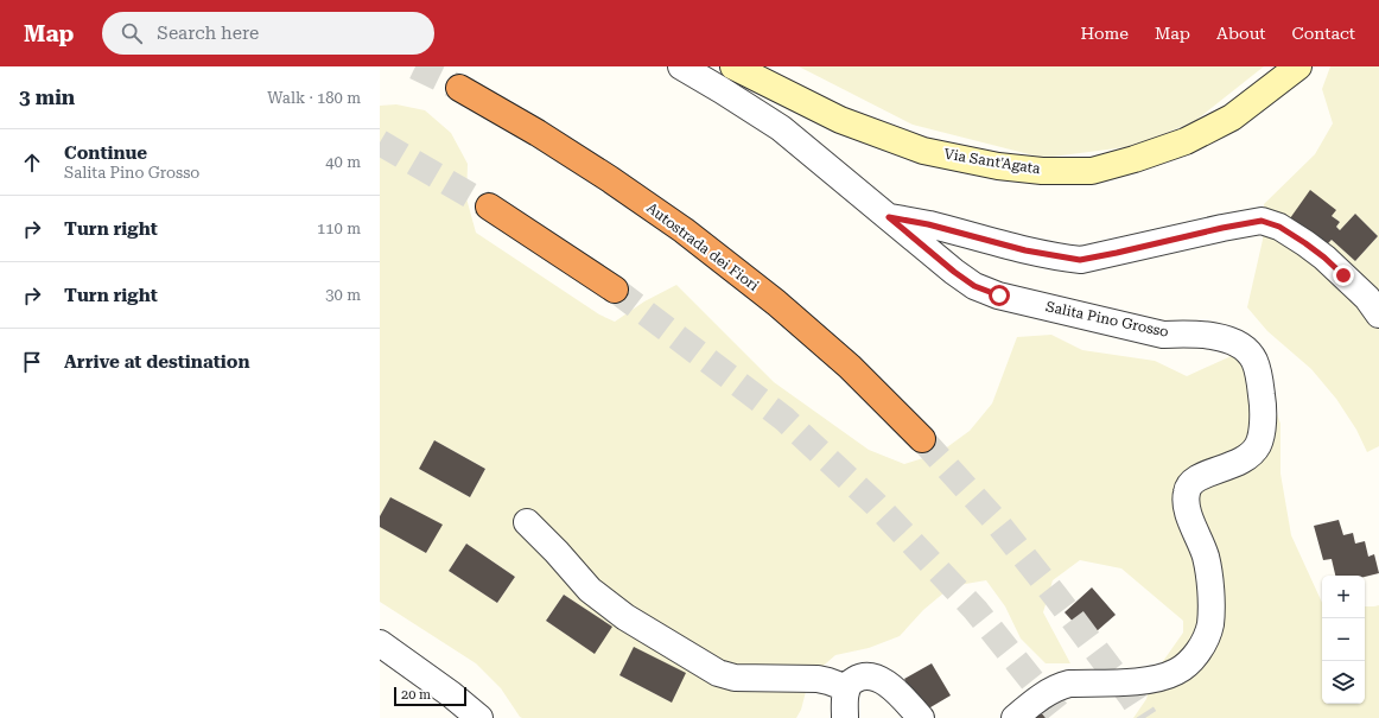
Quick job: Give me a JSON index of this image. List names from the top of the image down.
{
  "streets": {
    "highway": ["Autostrada dei Fiori"],
    "street": ["Via Sant'Agata", "Salita Pino Grosso"]
  },
  "scale_bar": "20 m",
  "page": {
    "header": "Map",
    "search": "Search here",
    "nav": [
      "Home",
      "Map",
      "About",
      "Contact"
    ],
    "heading": ["3 min", "Walk · 180 m"],
    "list": [
      ["Continue", "Salita Pino Grosso", "40 m"],
      ["Turn right", "110 m"],
      ["Turn right", "30 m"],
      "Arrive at destination"
    ],
    "map_buttons": ["+", "−"],
    "scale": "20 m"
  }
}
